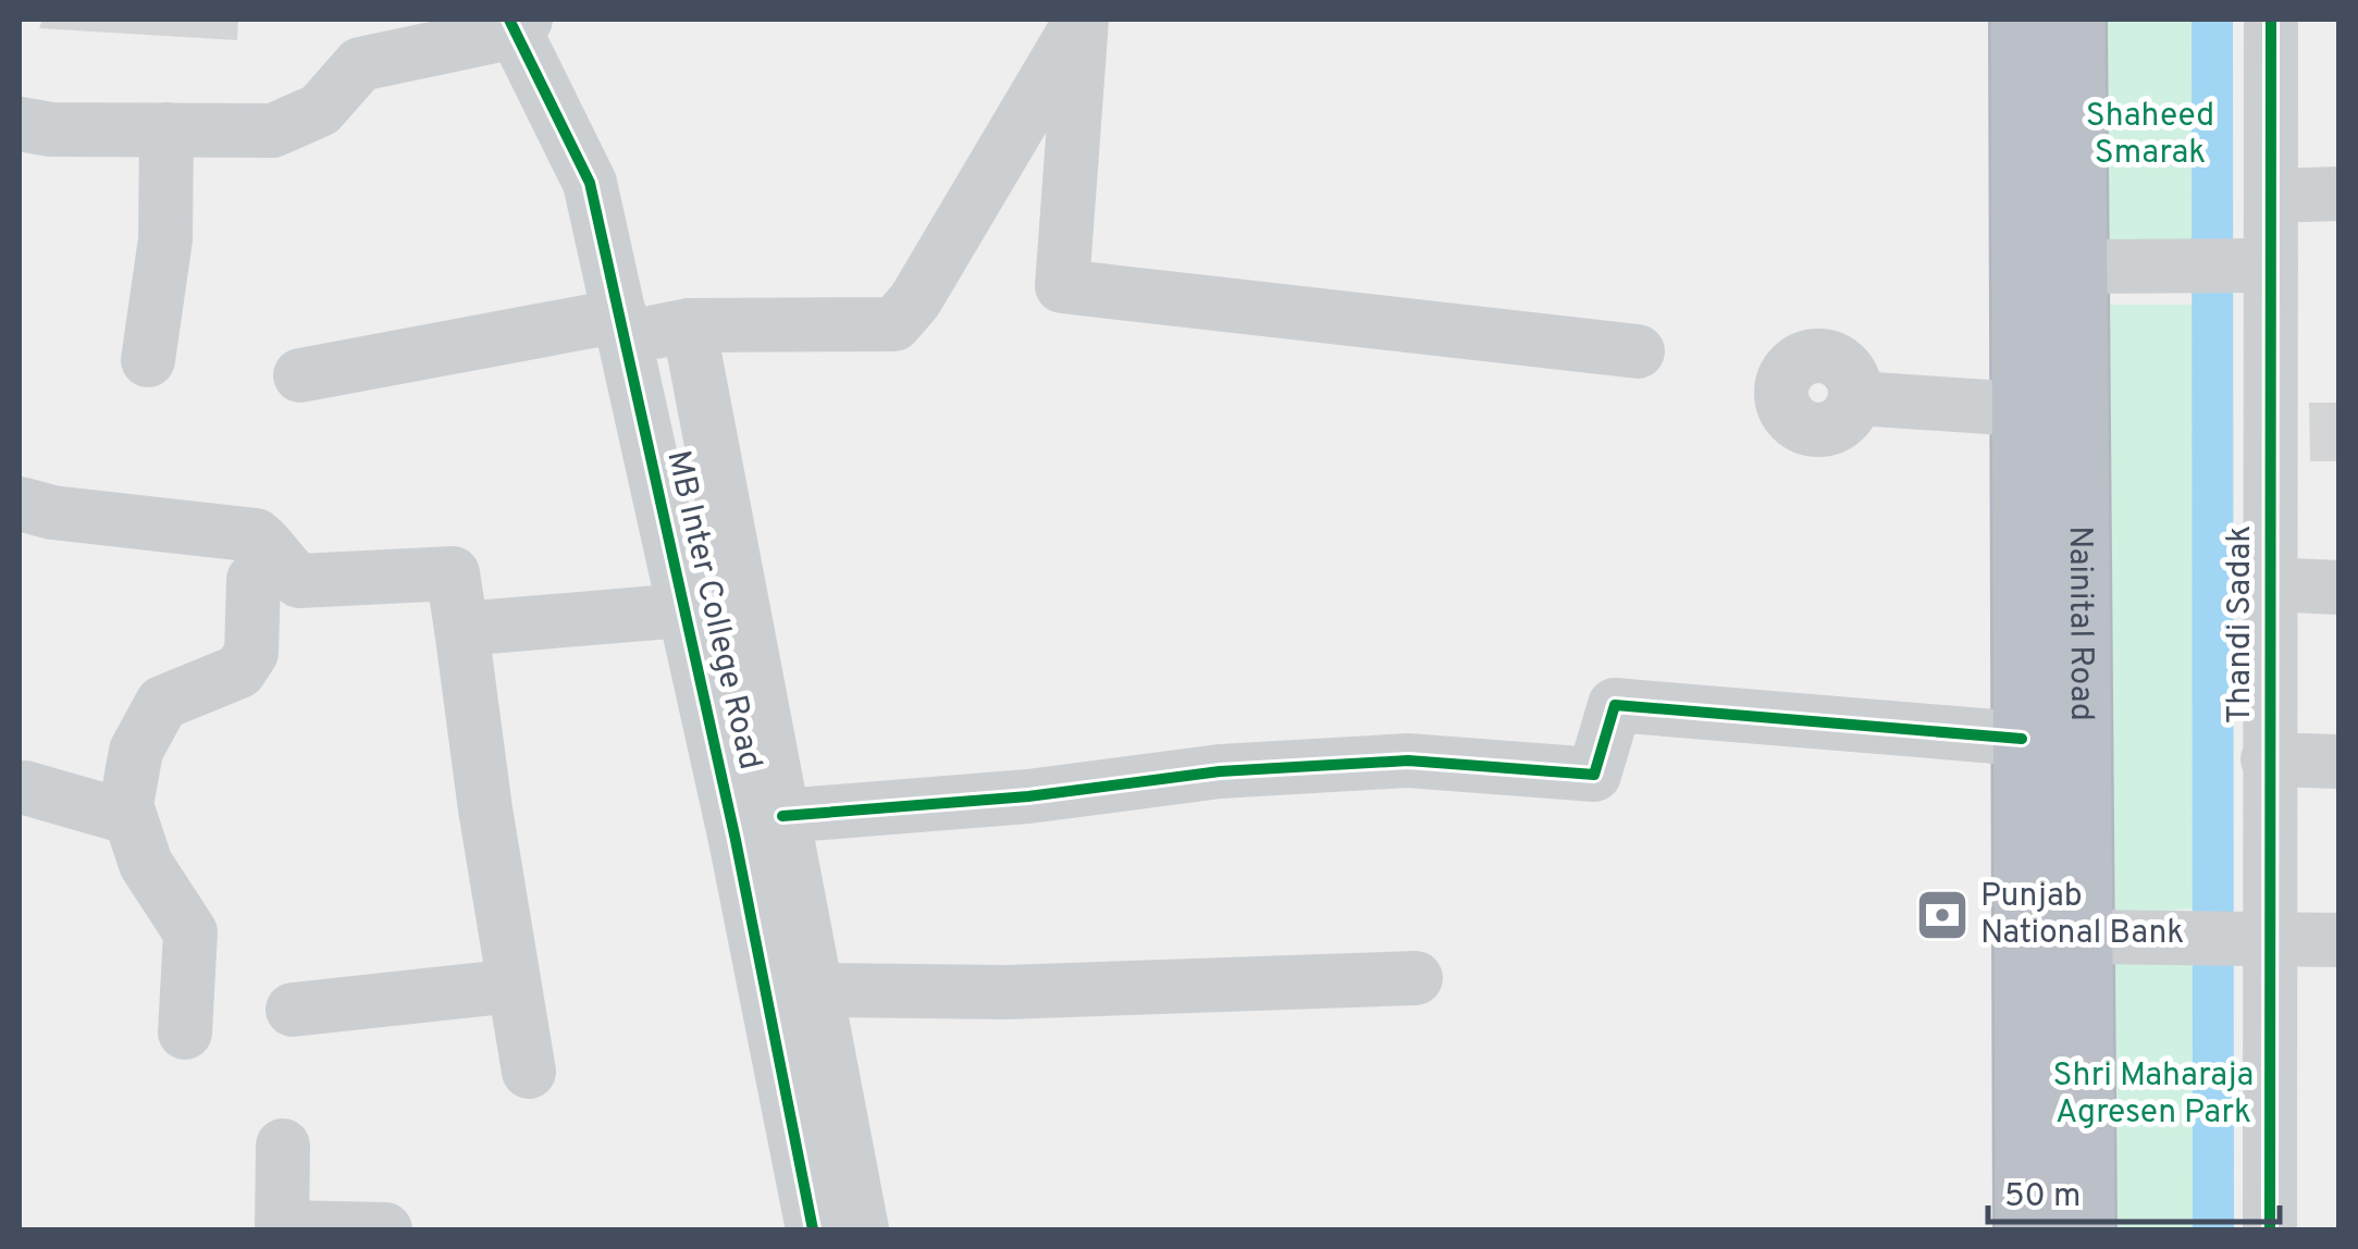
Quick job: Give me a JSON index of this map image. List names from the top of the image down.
{
  "streets": {
    "highway": ["Nainital Road"],
    "street": ["MB Inter College Road", "Thandi Sadak"]
  },
  "parks": ["Shaheed Smarak", "Shri Maharaja Agresen Park"],
  "places": {
    "bank": ["Punjab National Bank"]
  },
  "scale_bar": "50 m"
}
